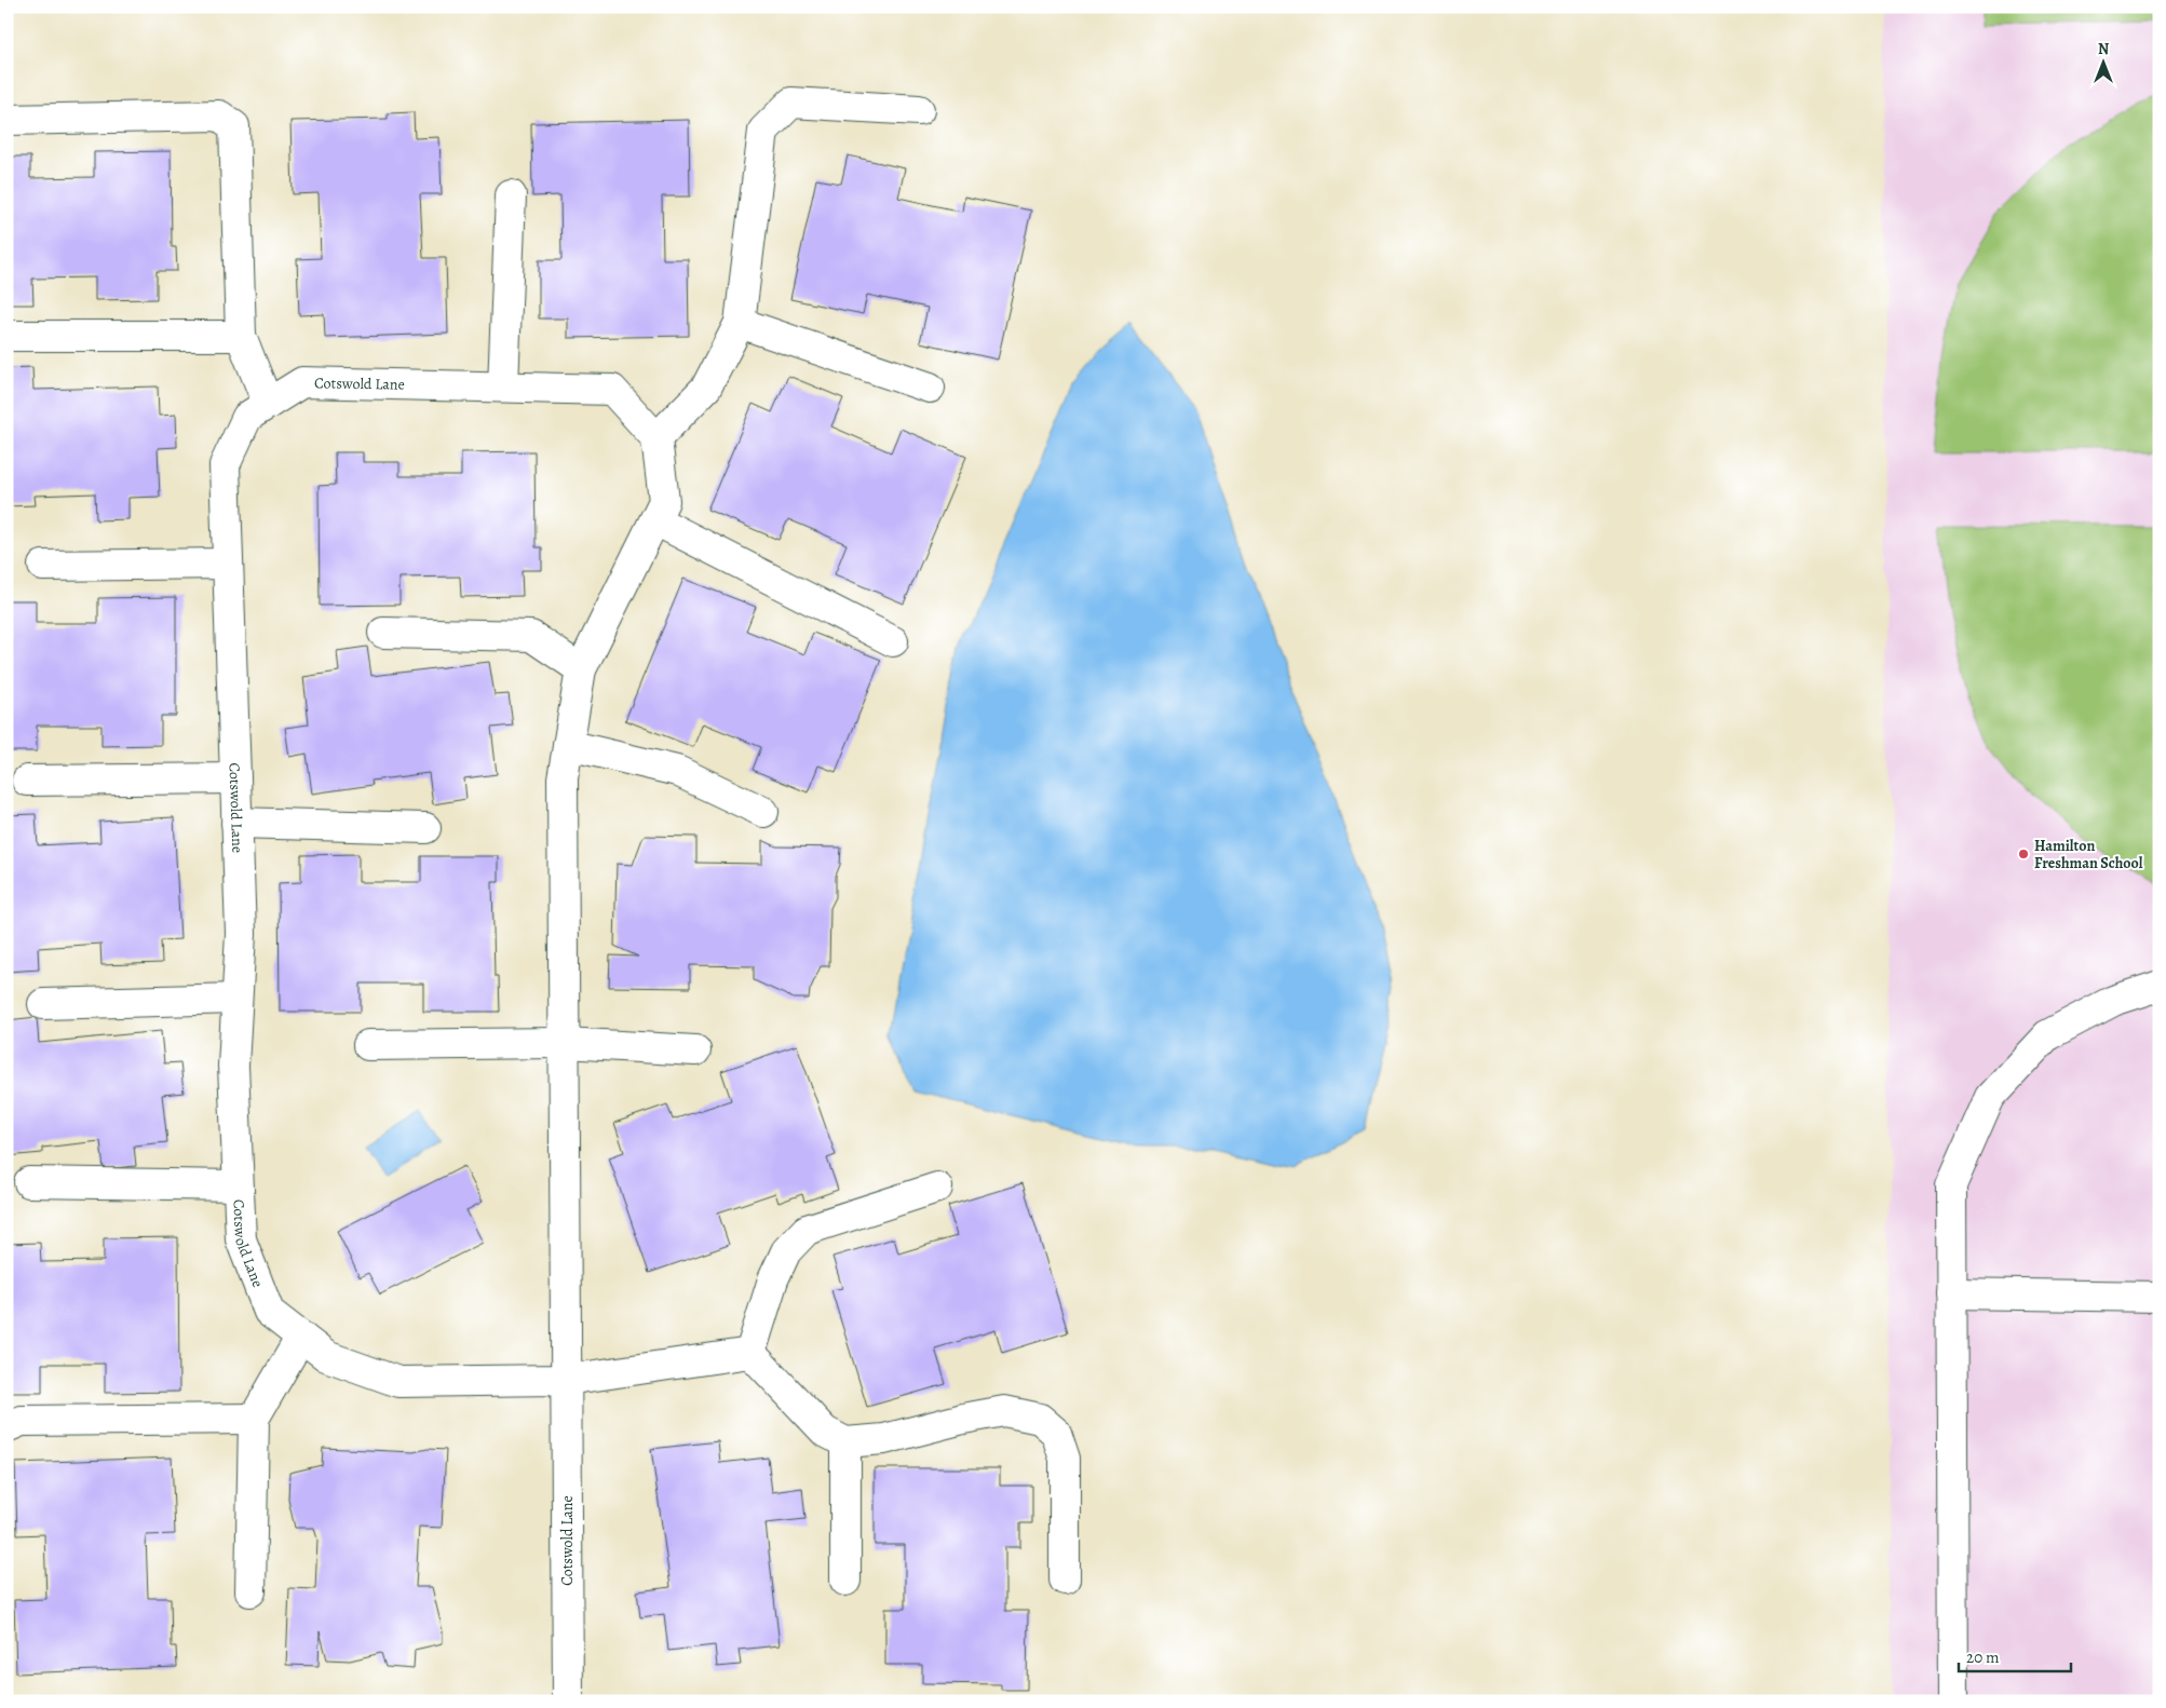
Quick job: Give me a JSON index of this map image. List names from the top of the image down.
{
  "streets": {
    "street": ["Cotswold Lane"]
  },
  "places": ["Hamilton Freshman School"],
  "scale_bar": "20 m",
  "north": "top"
}
